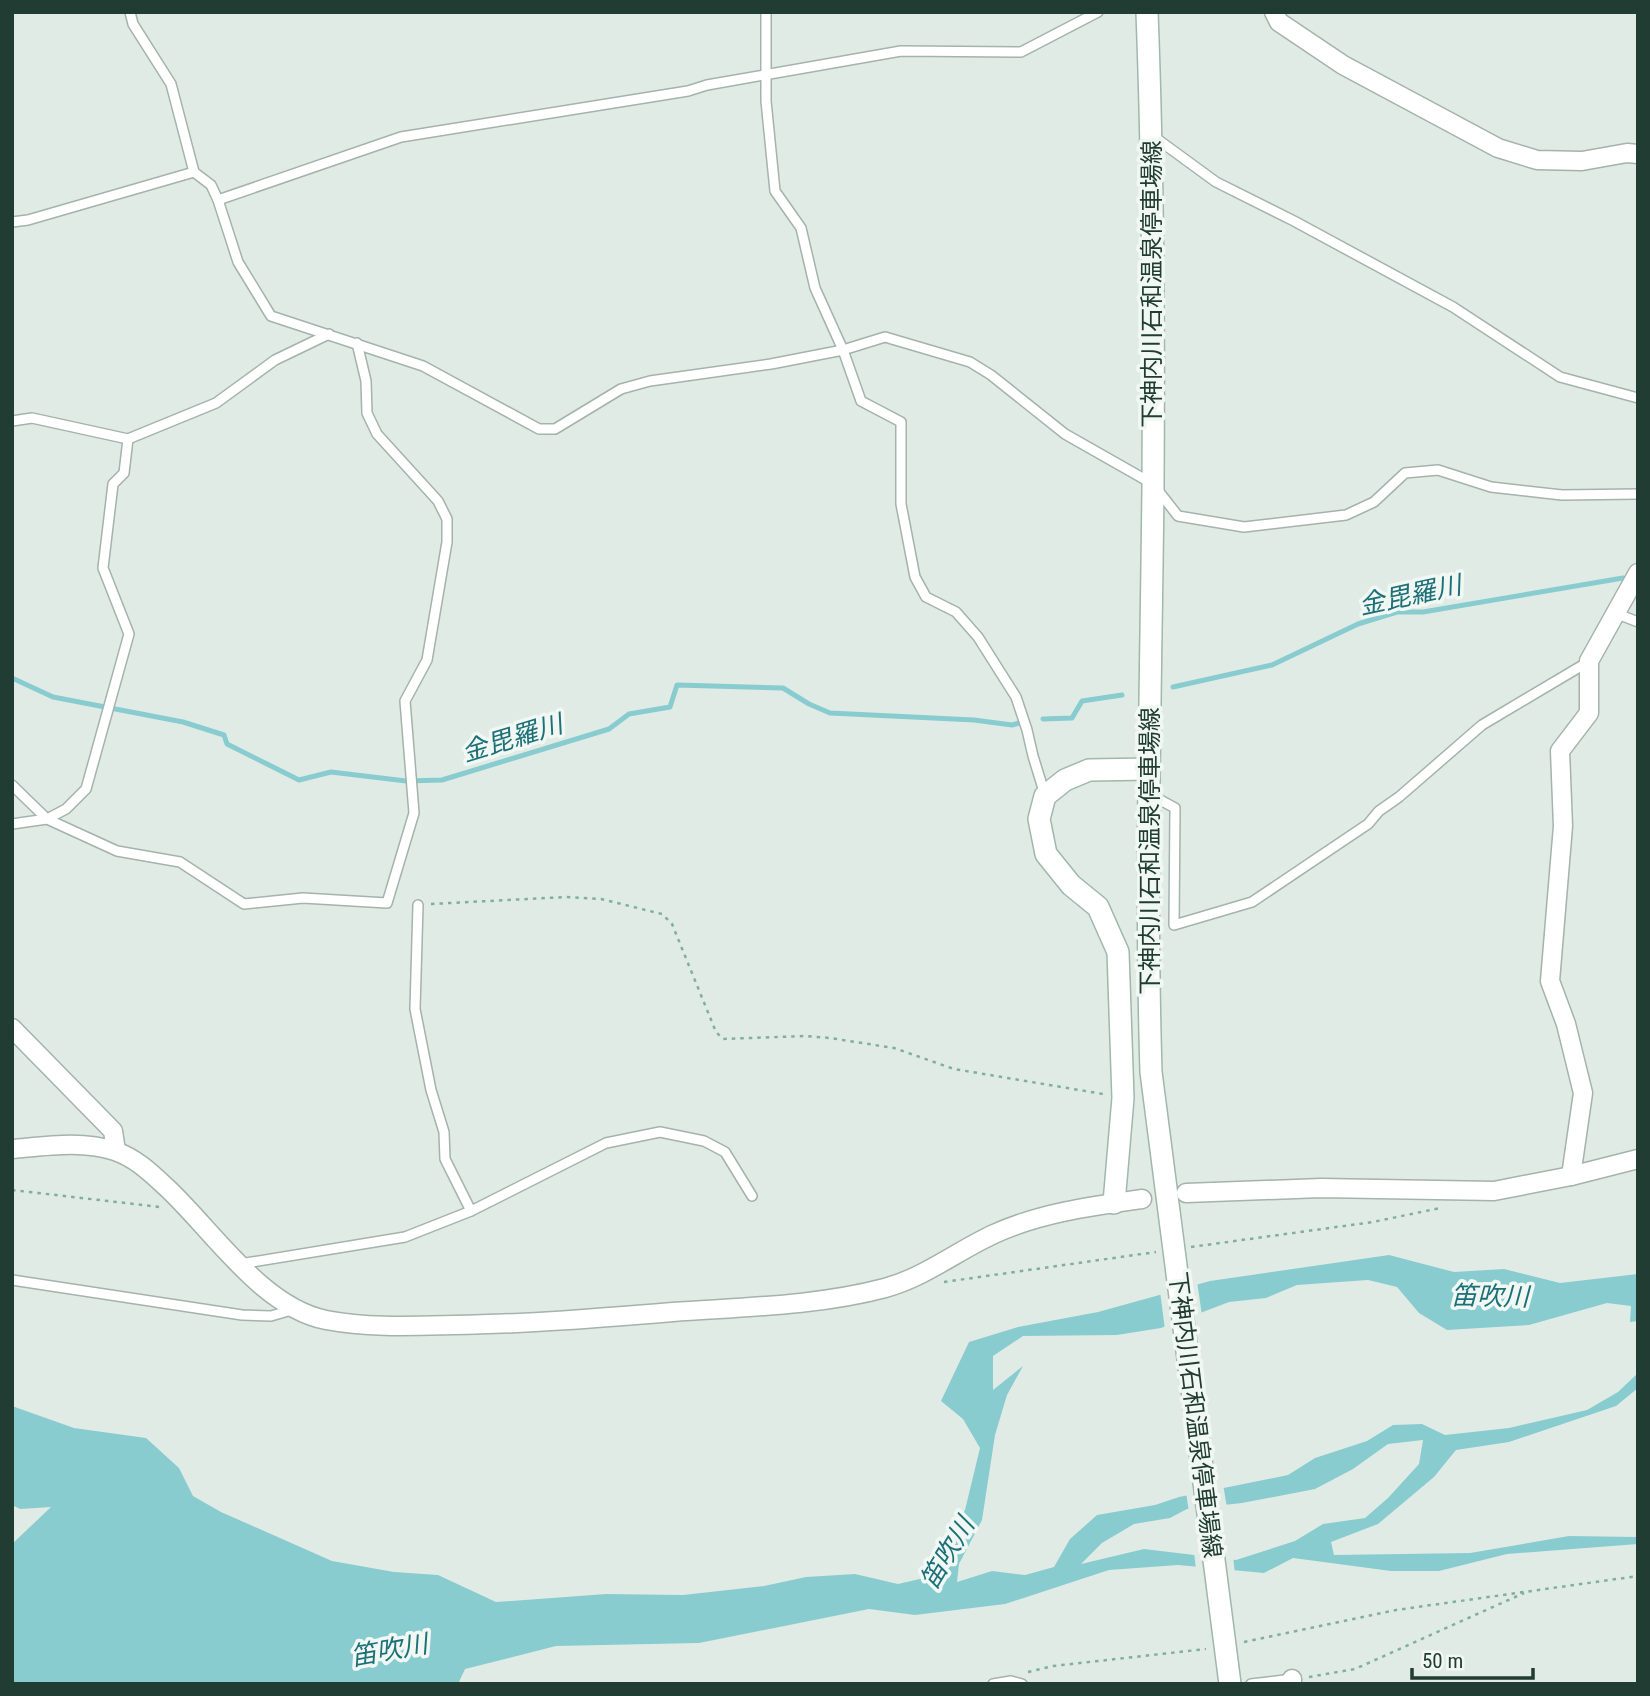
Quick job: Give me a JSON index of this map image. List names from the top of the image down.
{
  "streets": {
    "main road": ["下神内川石和温泉停車場線"]
  },
  "water": ["金毘羅川", "笛吹川"],
  "scale_bar": "50 m"
}
